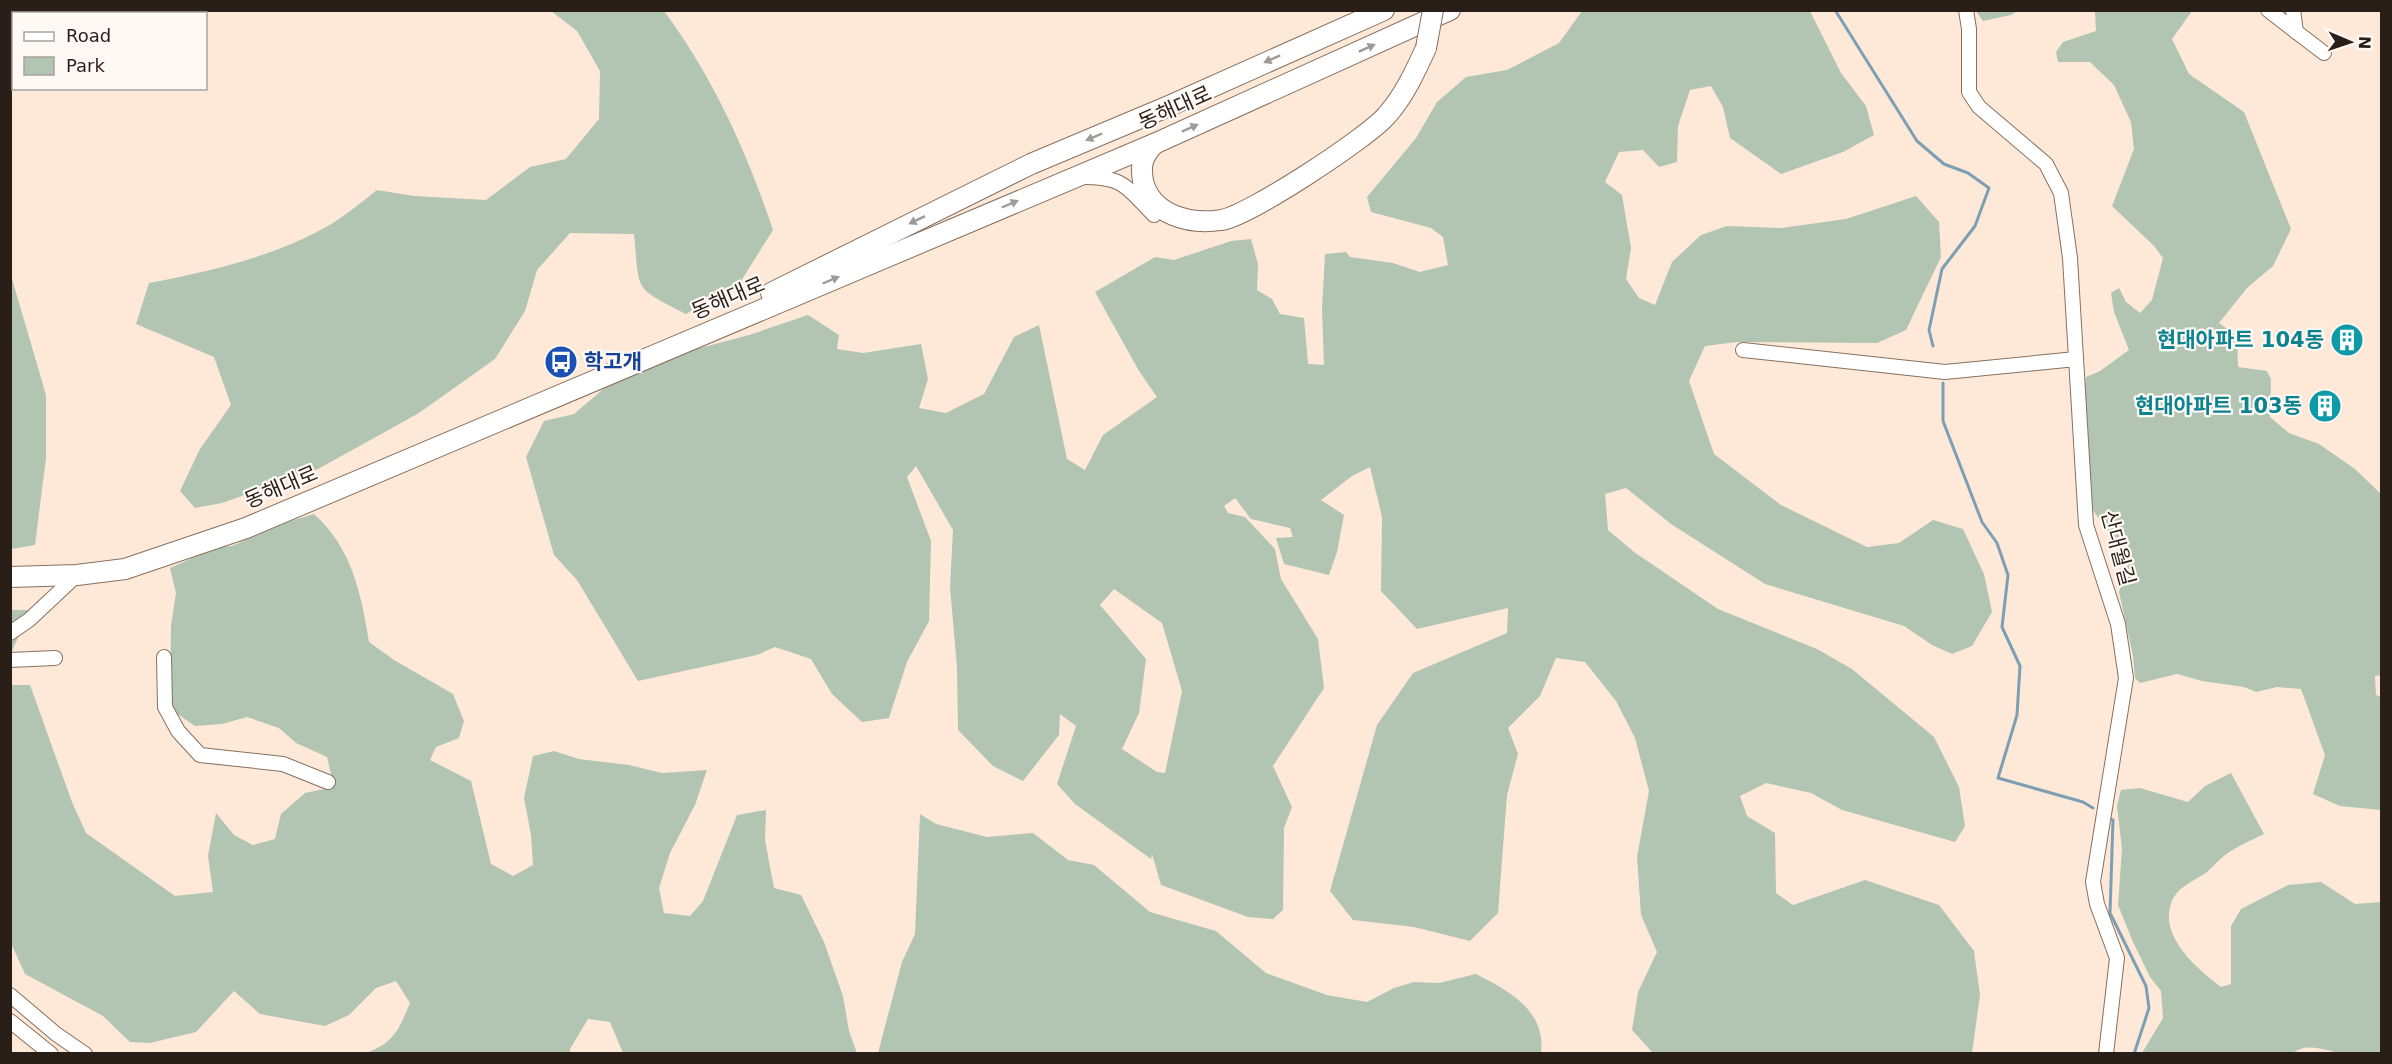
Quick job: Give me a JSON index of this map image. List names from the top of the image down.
{
  "streets": {
    "highway": ["동해대로"],
    "street": ["산대월길"]
  },
  "places": {
    "building": ["현대아파트 104동", "현대아파트 103동"],
    "bus stop": ["학고개"]
  },
  "legend": ["Road", "Park"],
  "north": "right"
}
